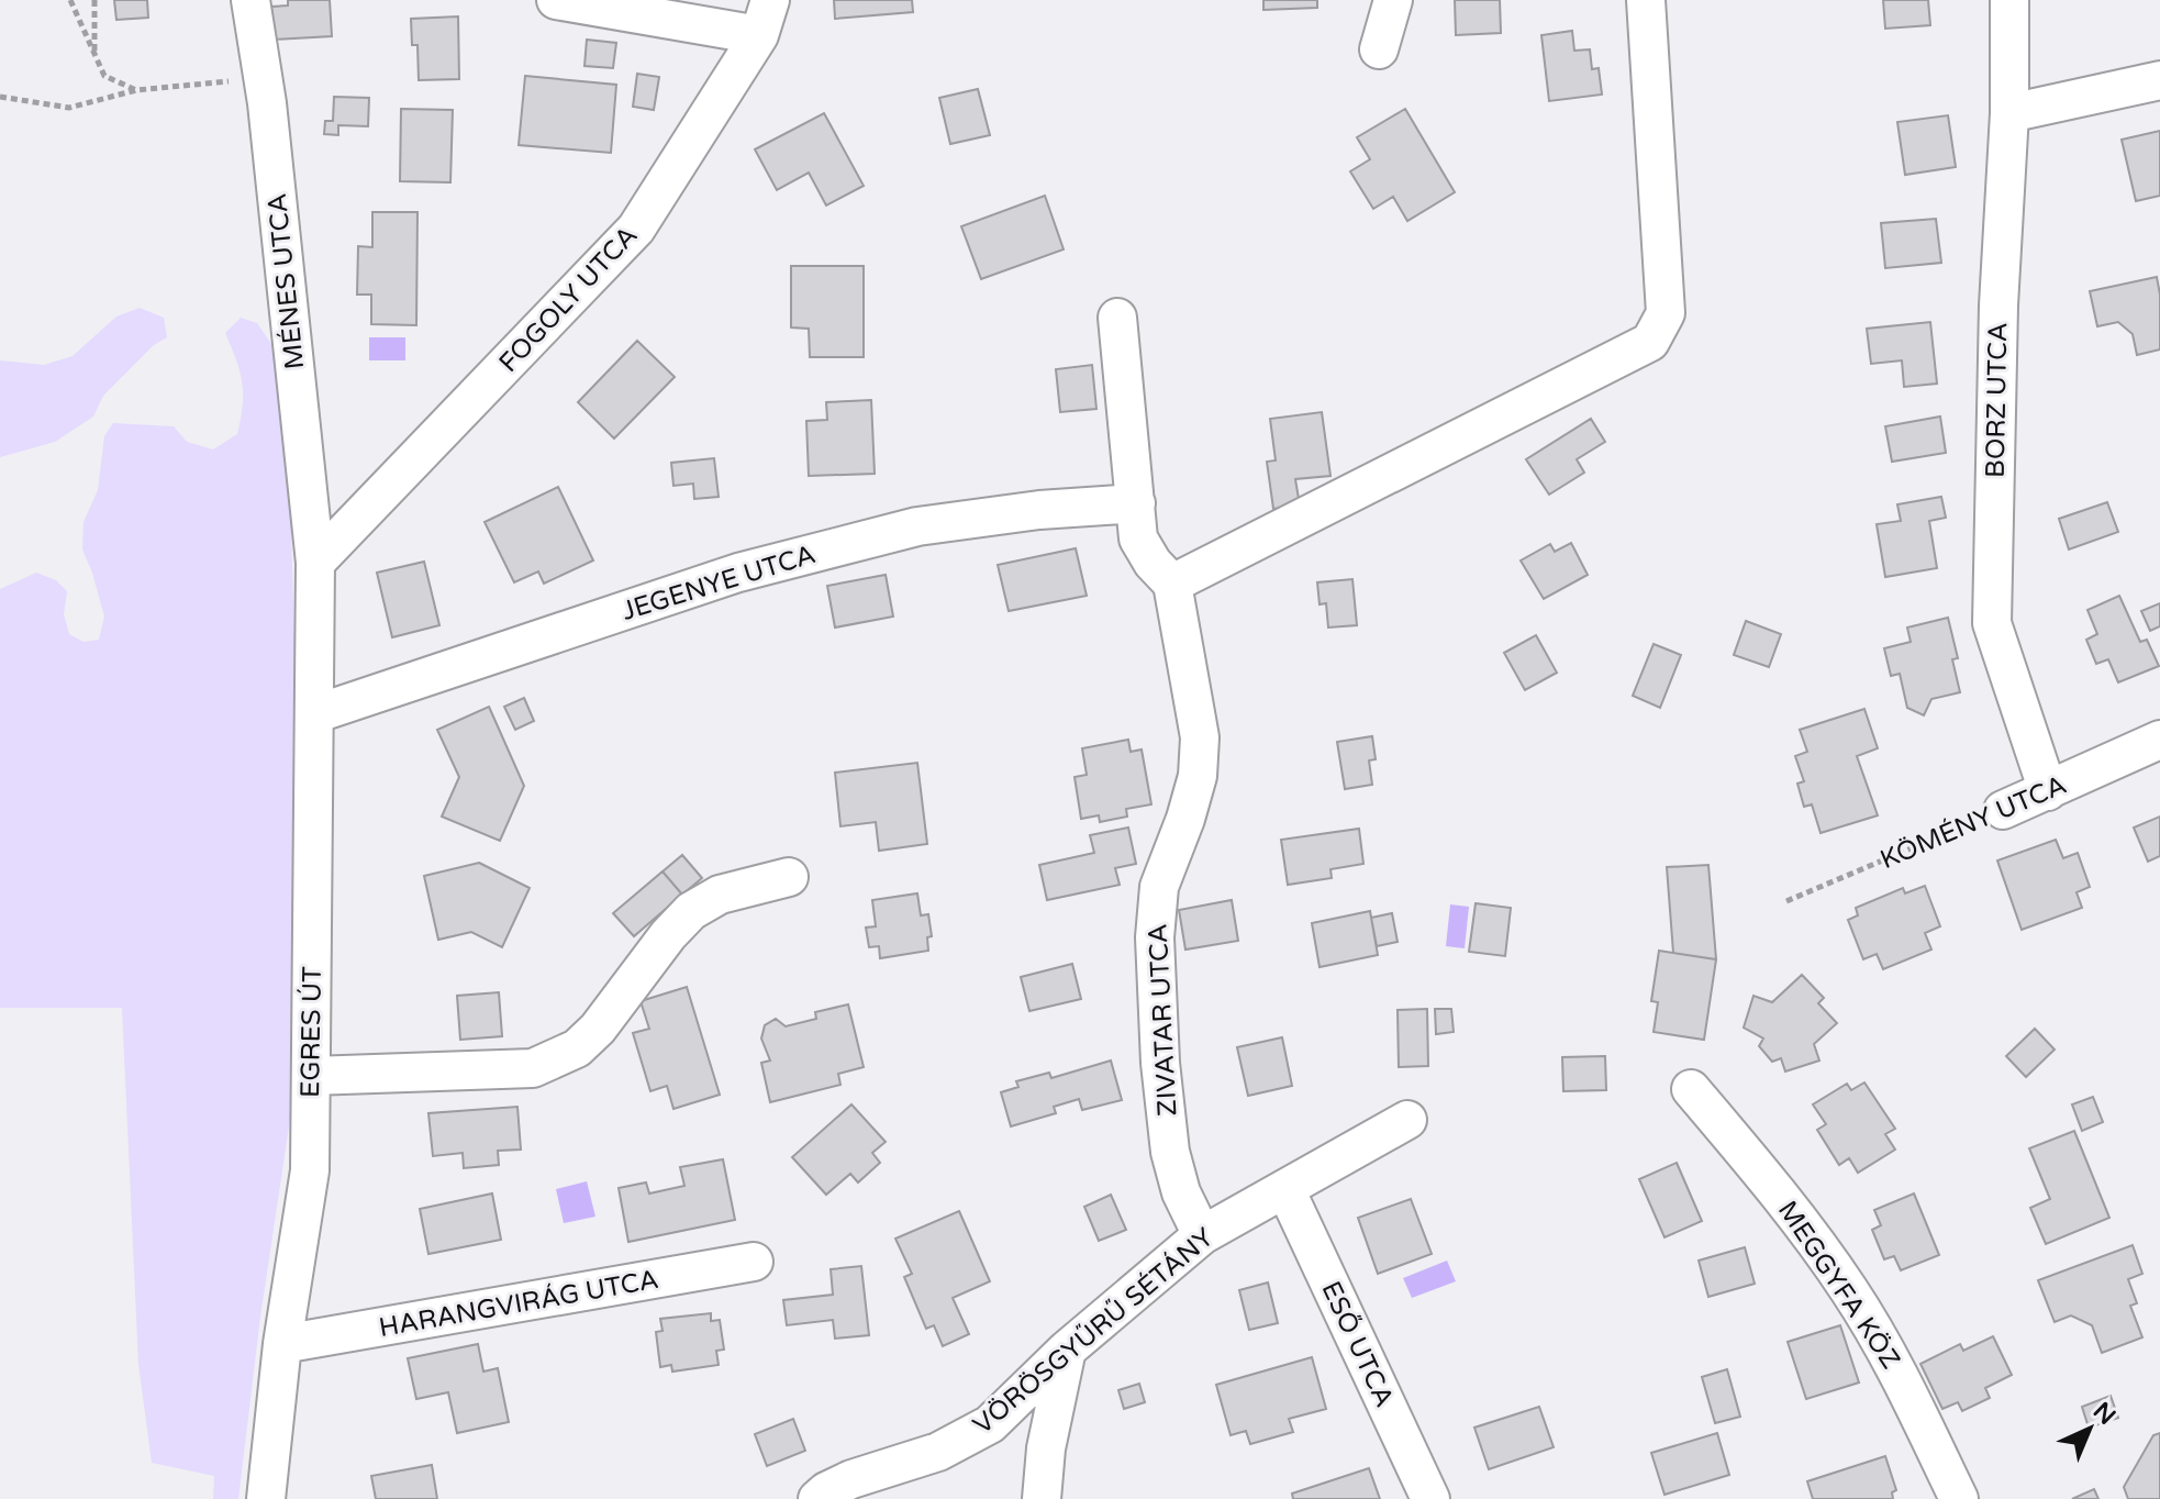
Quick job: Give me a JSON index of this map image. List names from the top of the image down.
{
  "streets": {
    "street": [
      "MÉNES UTCA",
      "FOGOLY UTCA",
      "BORZ UTCA",
      "JEGENYE UTCA",
      "KÖMÉNY UTCA",
      "ZIVATAR UTCA",
      "EGRES ÚT",
      "MEGGYFA KÖZ",
      "HARANGVIRÁG UTCA",
      "VÖRÖSGYŰRŰ SÉTÁNY",
      "ESŐ UTCA"
    ]
  },
  "crossings": [
    ["MÉNES UTCA", "FOGOLY UTCA"],
    ["MÉNES UTCA", "EGRES ÚT"],
    ["FOGOLY UTCA", "EGRES ÚT"],
    ["BORZ UTCA", "KÖMÉNY UTCA"],
    ["JEGENYE UTCA", "ZIVATAR UTCA"],
    ["JEGENYE UTCA", "EGRES ÚT"],
    ["ZIVATAR UTCA", "VÖRÖSGYŰRŰ SÉTÁNY"],
    ["EGRES ÚT", "HARANGVIRÁG UTCA"],
    ["VÖRÖSGYŰRŰ SÉTÁNY", "ESŐ UTCA"]
  ],
  "north": "top right"
}
